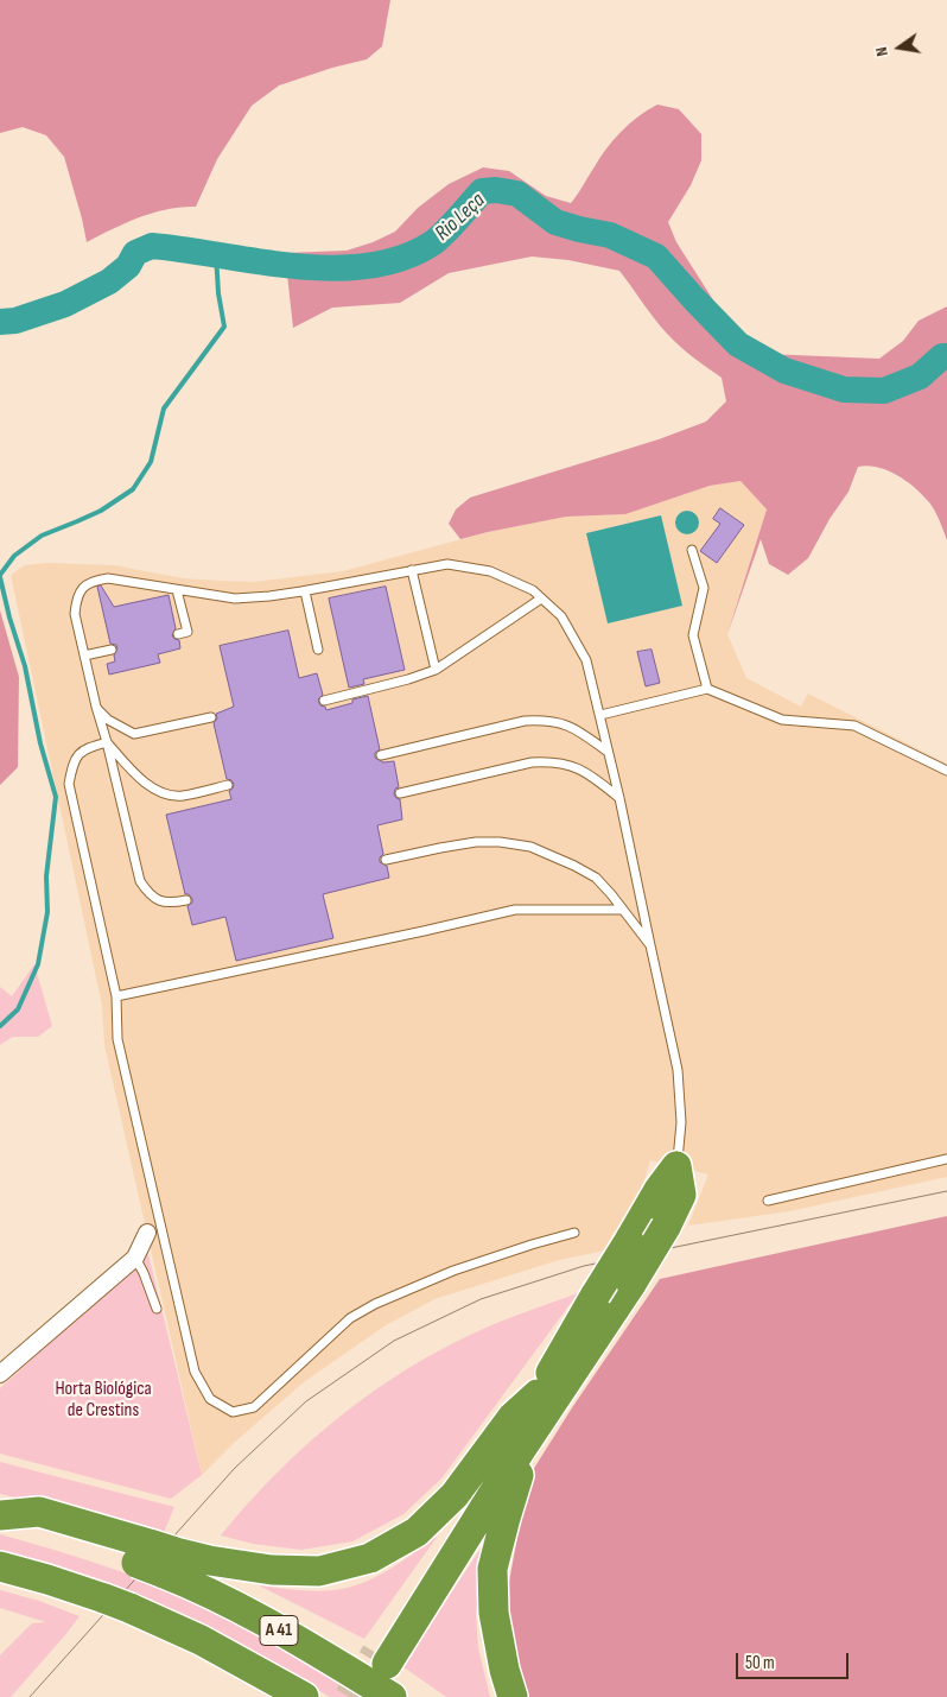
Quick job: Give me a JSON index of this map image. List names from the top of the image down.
{
  "streets": {
    "highway": ["A 41"]
  },
  "water": ["Rio Leça"],
  "parks": ["Horta Biológica de Crestins"],
  "scale_bar": "50 m",
  "north": "left"
}
